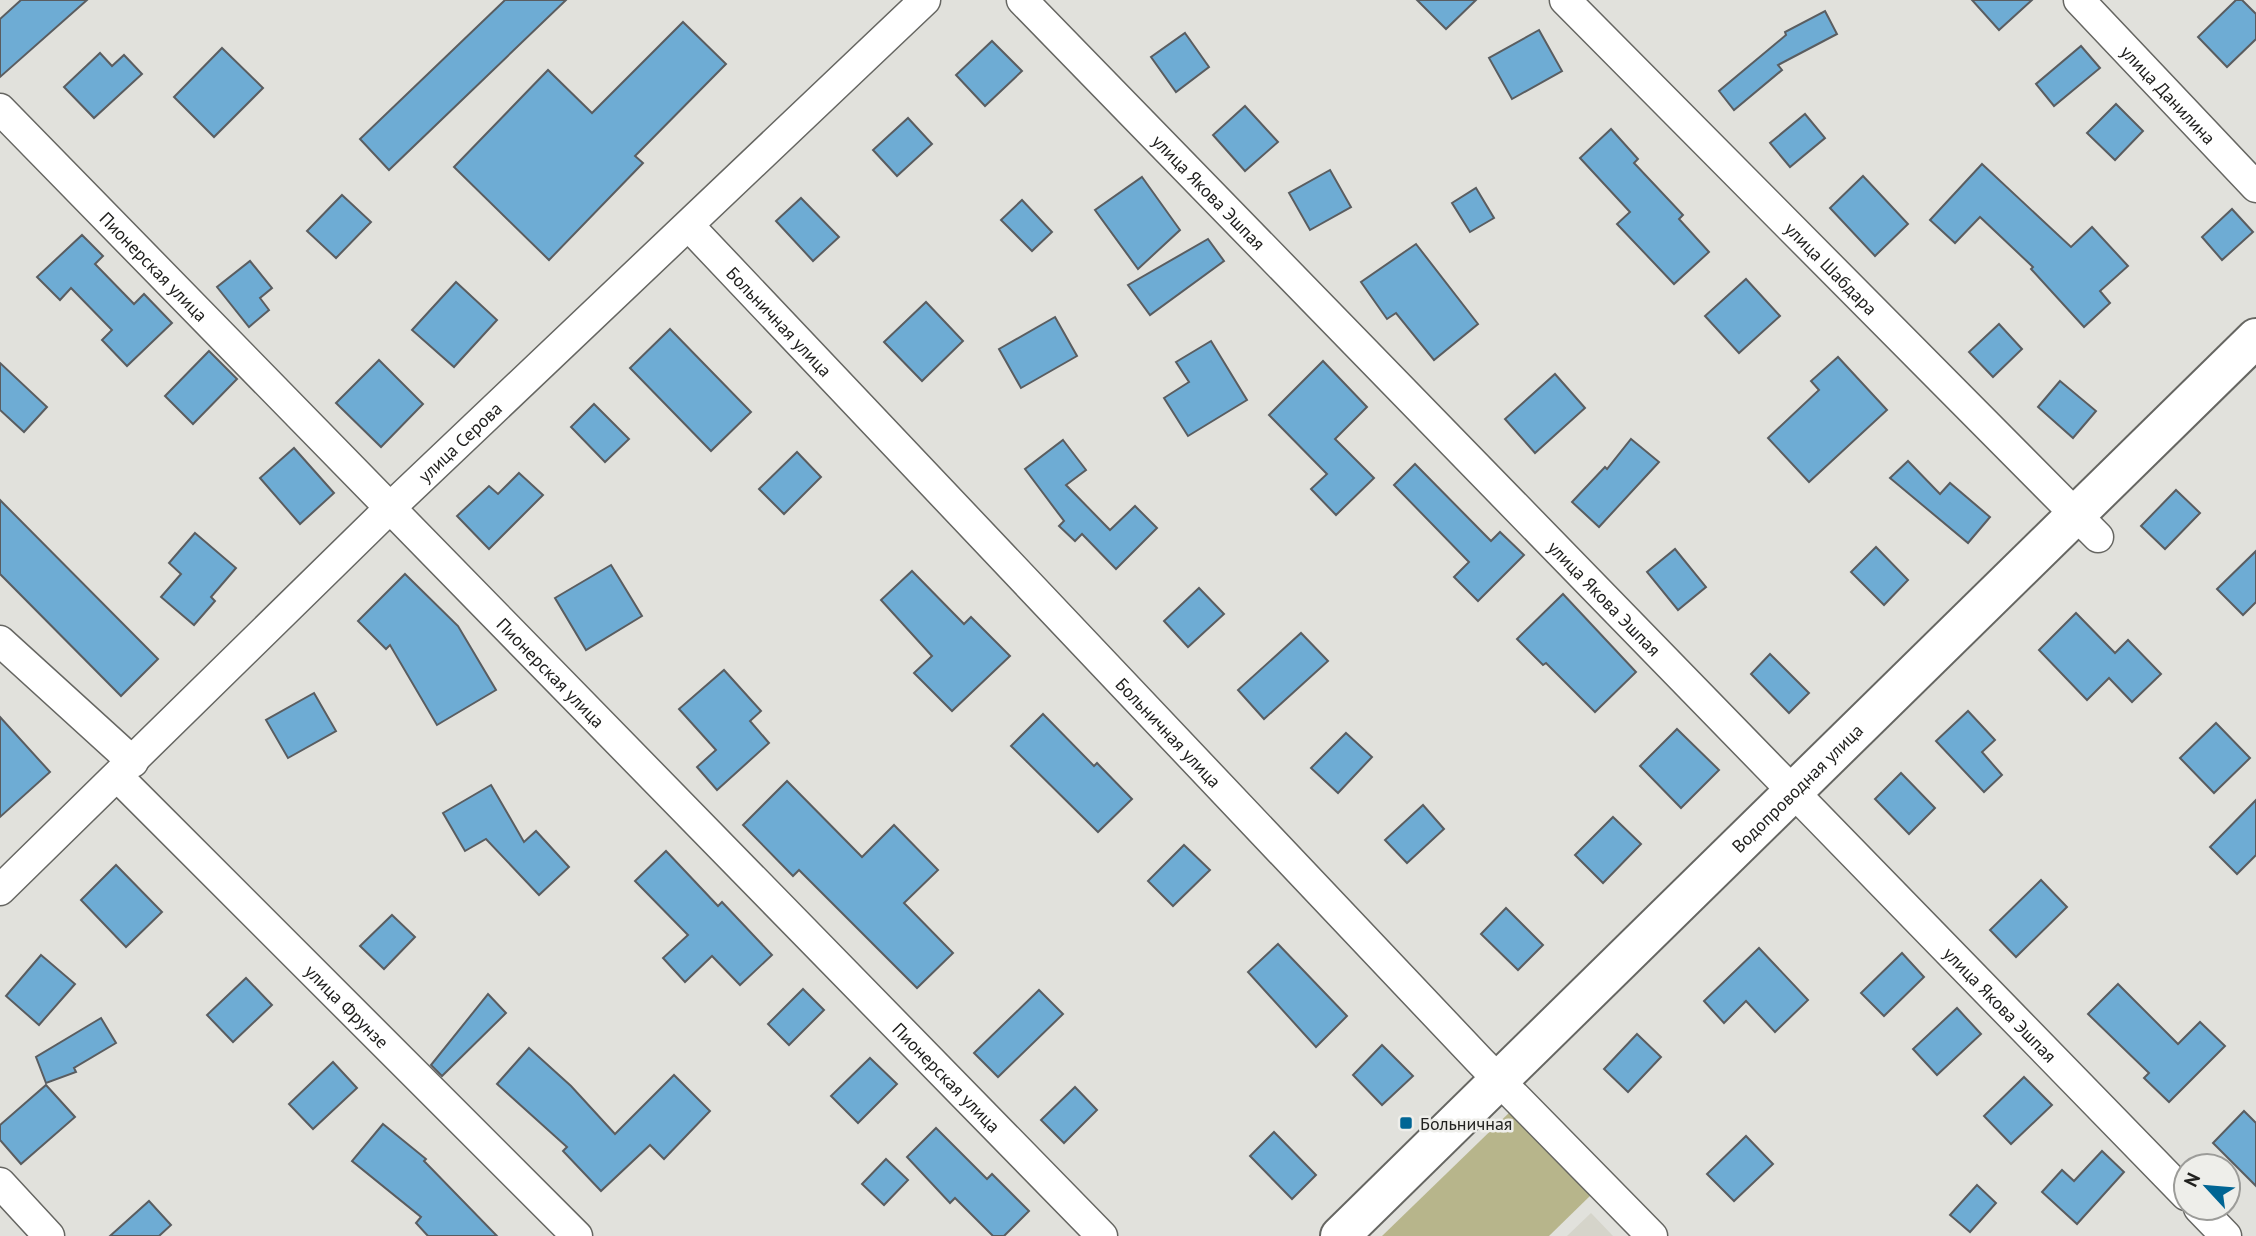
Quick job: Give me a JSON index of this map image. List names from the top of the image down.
{
  "streets": {
    "main road": ["Водопроводная улица"],
    "street": [
      "улица Данилина",
      "улица Якова Эшпая",
      "Пионерская улица",
      "улица Шабдара",
      "Больничная улица",
      "улица Серова",
      "улица Фрунзе"
    ]
  },
  "crossings": [
    ["улица Якова Эшпая", "Водопроводная улица"],
    ["Пионерская улица", "улица Серова"],
    ["улица Шабдара", "Водопроводная улица"],
    ["Больничная улица", "улица Серова"],
    ["Больничная улица", "Водопроводная улица"],
    ["улица Серова", "улица Фрунзе"]
  ],
  "places": {
    "transit": ["Больничная"]
  },
  "north": "top left"
}
